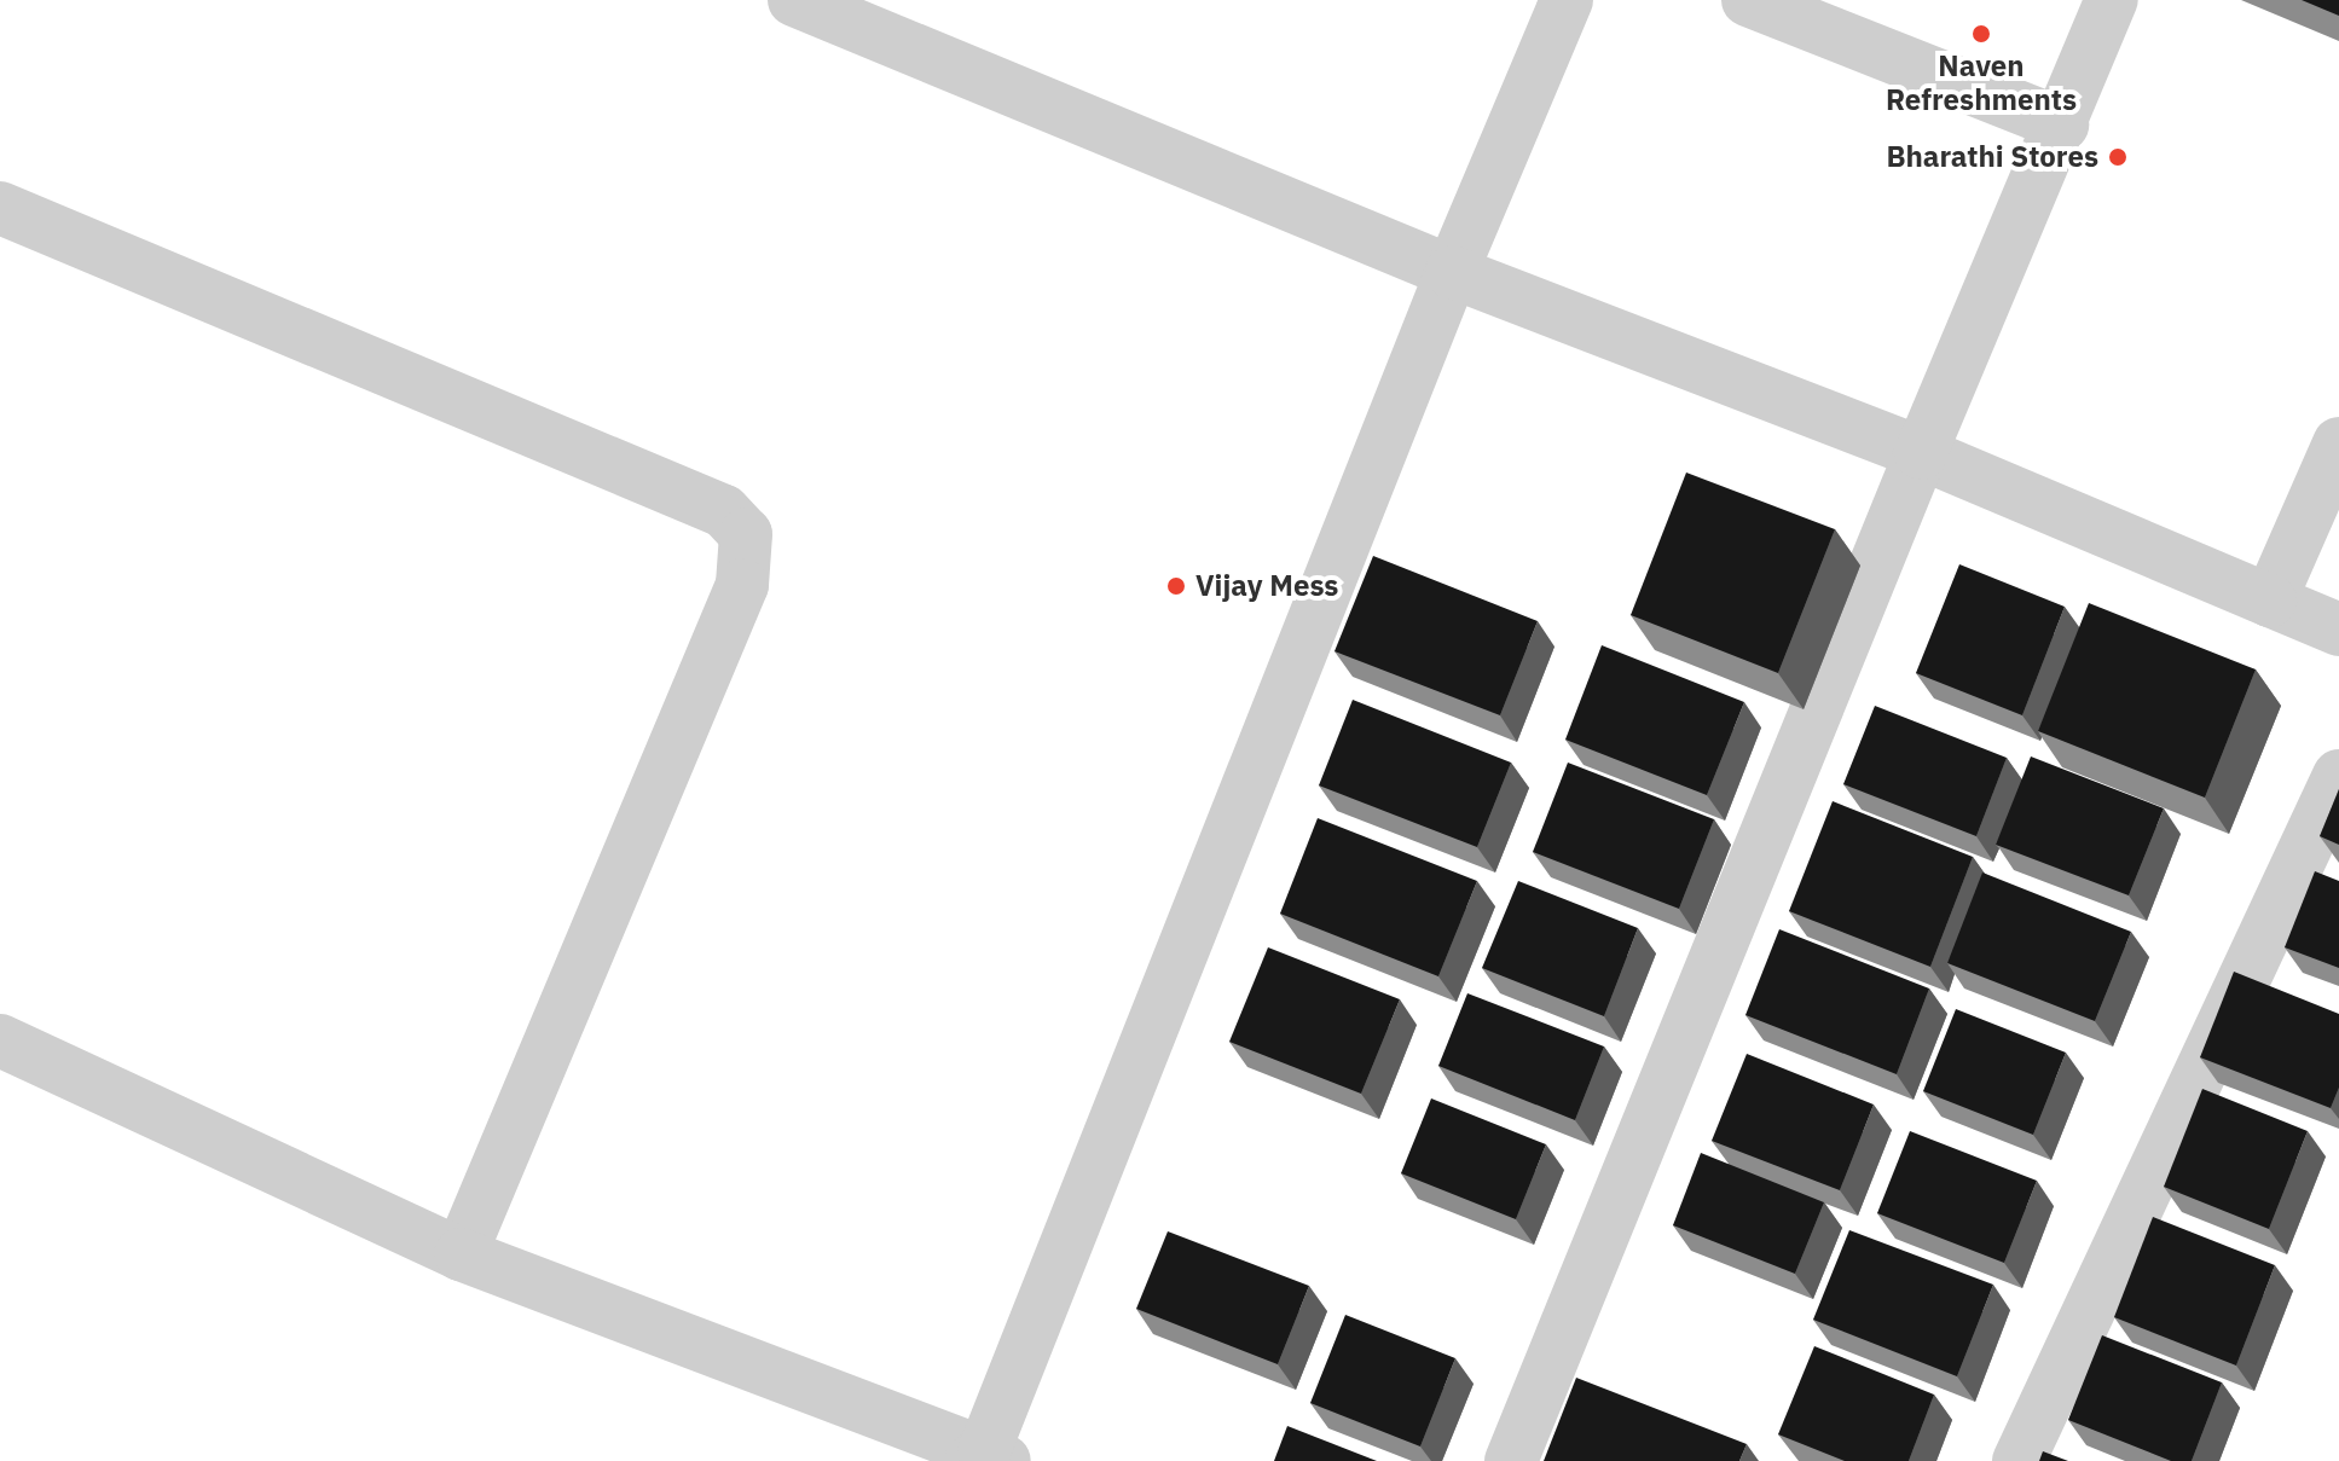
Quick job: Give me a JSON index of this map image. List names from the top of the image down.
{
  "places": ["Naven Refreshments", "Bharathi Stores", "Vijay Mess"]
}
